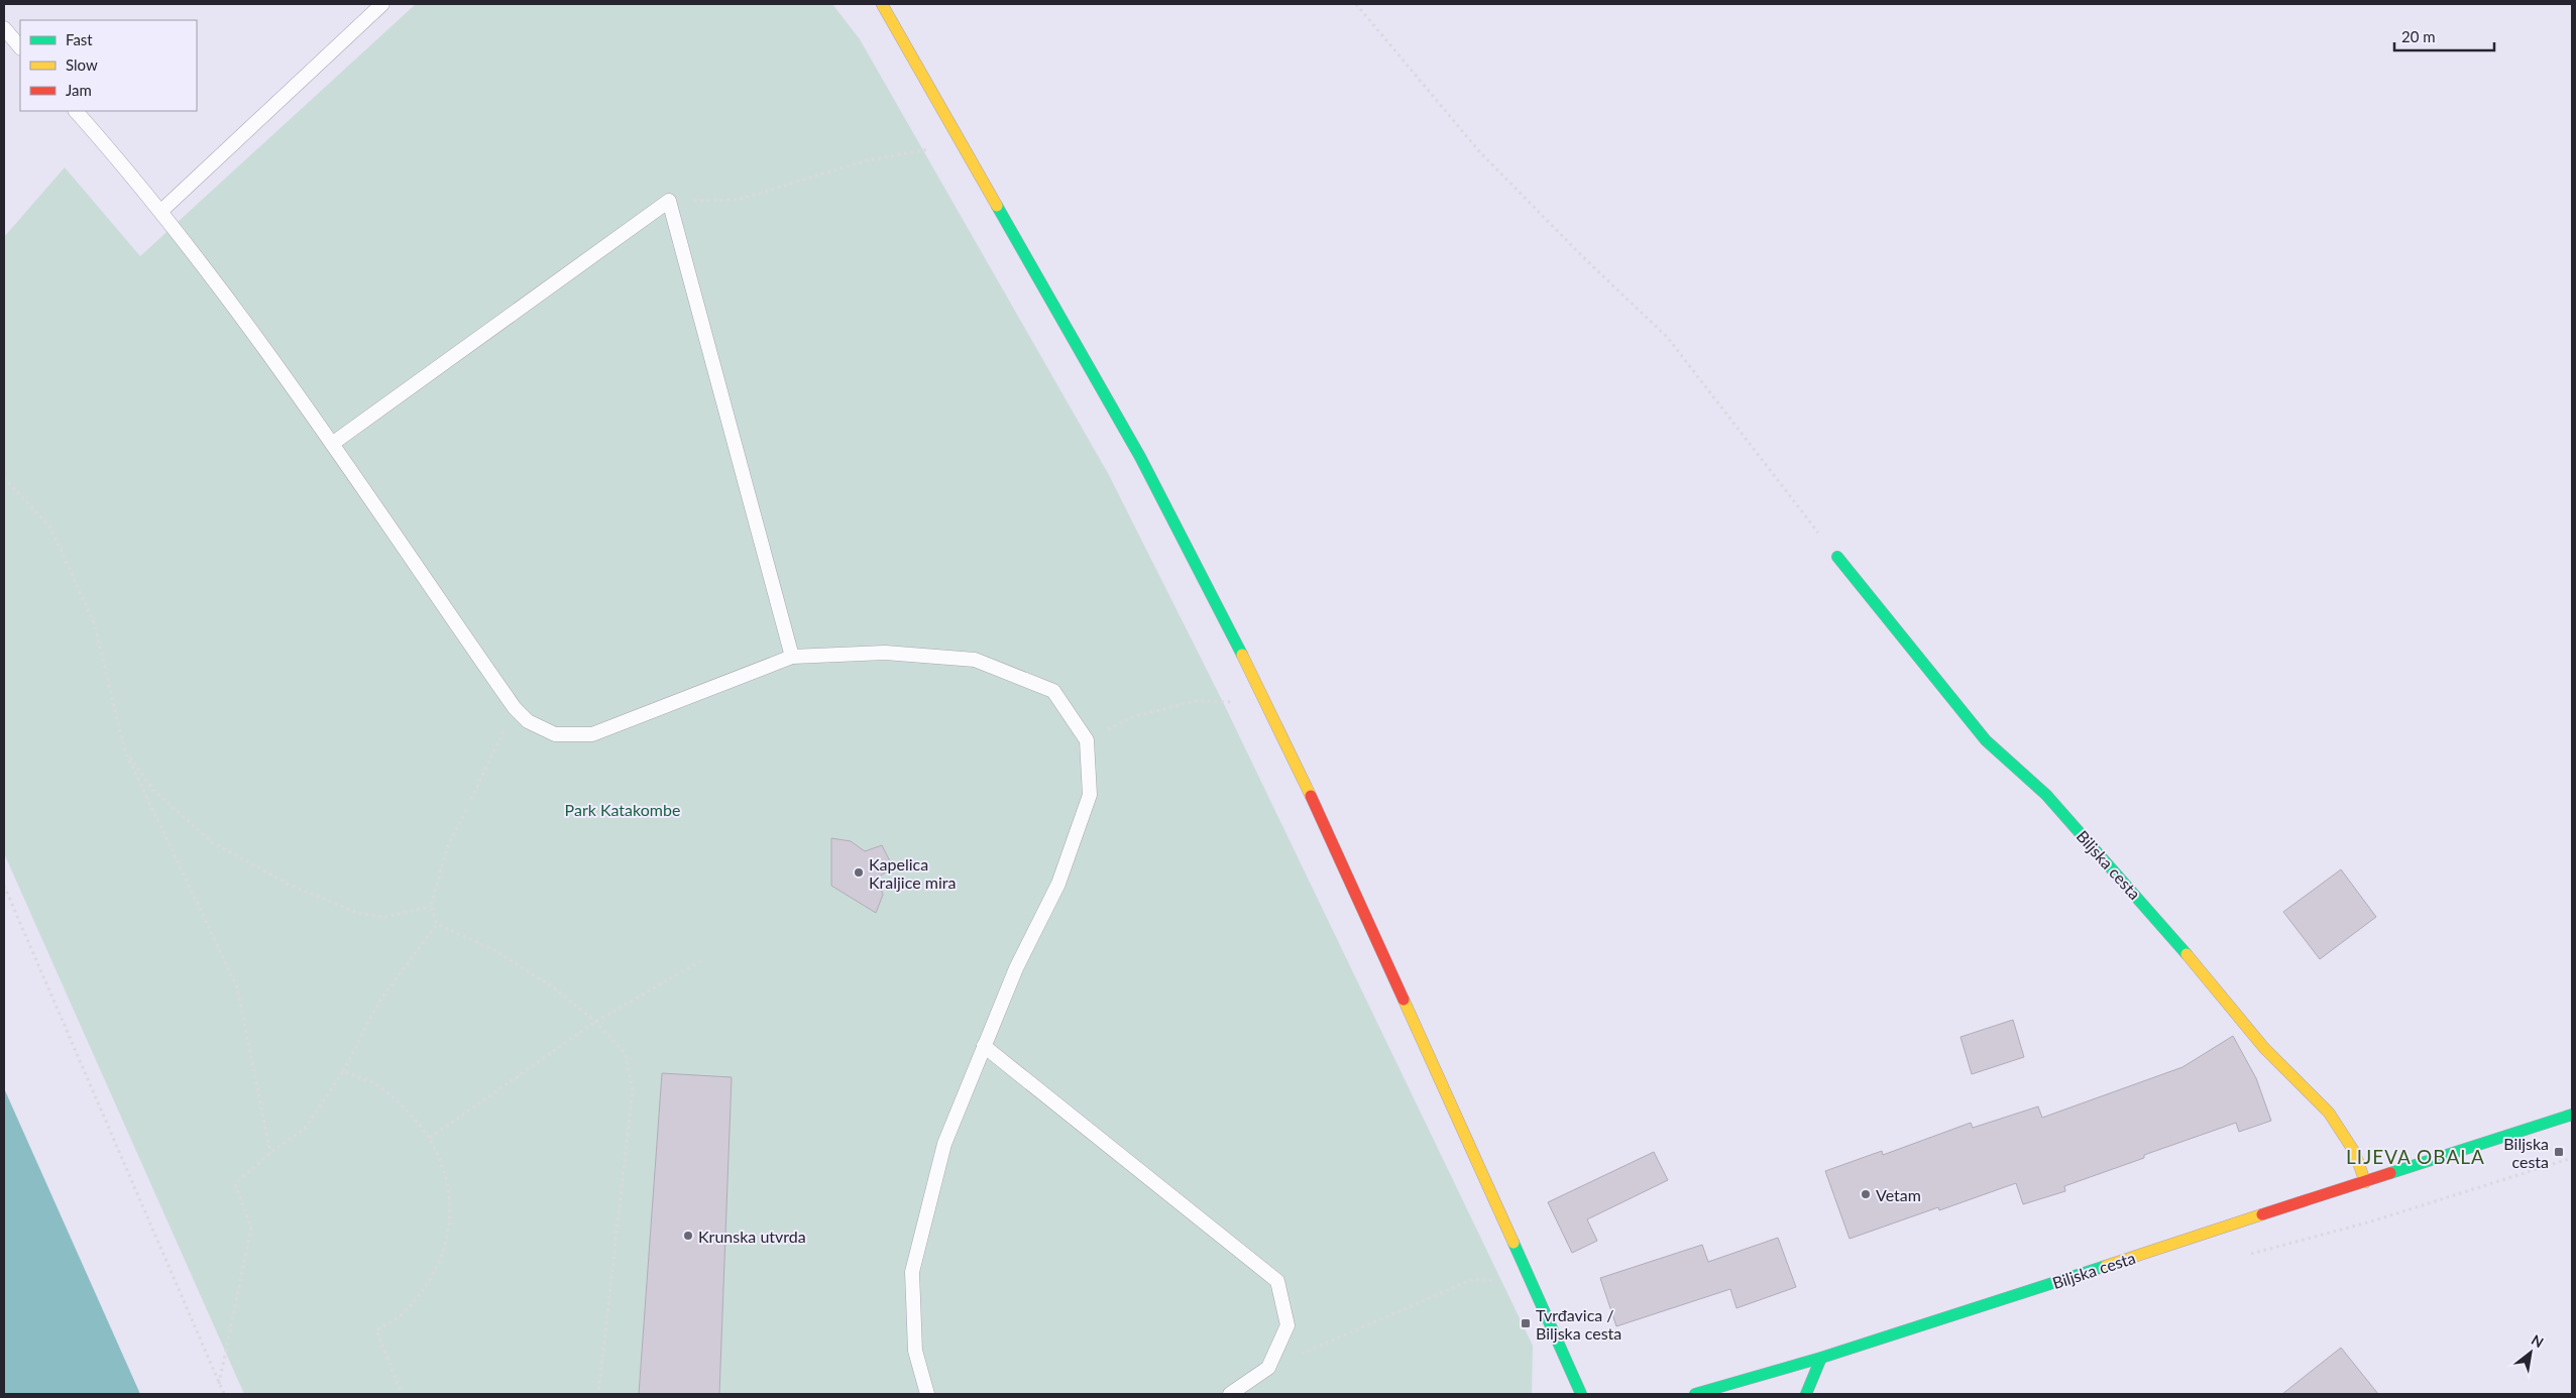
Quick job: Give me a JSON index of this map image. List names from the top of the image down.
{
  "streets": {
    "street": ["Biljska cesta"]
  },
  "districts": ["LIJEVA OBALA"],
  "parks": ["Park Katakombe"],
  "places": {
    "other": ["Kapelica Kraljice mira", "Vetam", "Krunska utvrda"],
    "transit": ["Biljska cesta", "Tvrđavica / Biljska cesta"]
  },
  "legend": ["Fast", "Slow", "Jam"],
  "scale_bar": "20 m",
  "north": "top right"
}
